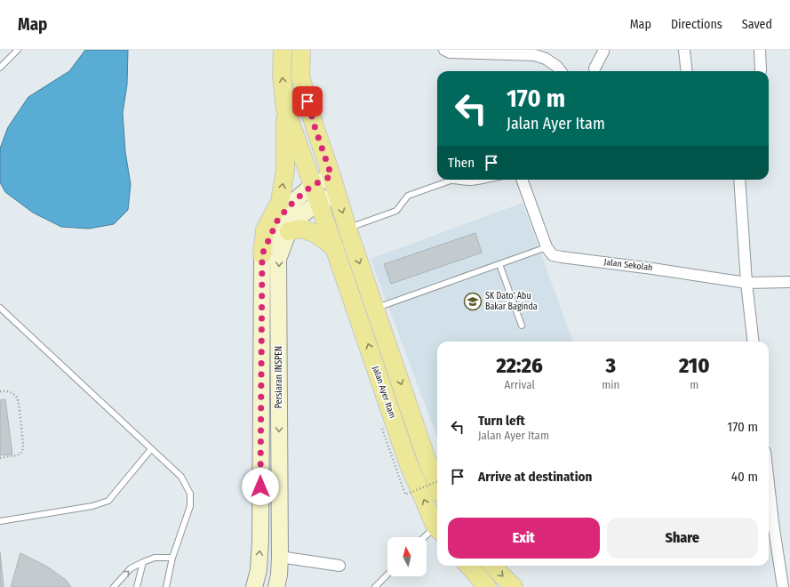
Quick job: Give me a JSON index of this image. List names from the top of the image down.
{
  "streets": {
    "main road": ["Persiaran INSPEN", "Jalan Ayer Itam"],
    "street": ["Jalan Sekolah"]
  },
  "crossings": [
    ["Persiaran INSPEN", "Jalan Ayer Itam"]
  ],
  "places": {
    "school or university": ["SK Dato' Abu Bakar Baginda"]
  },
  "north": "top",
  "page": {
    "header": "Map",
    "nav": ["Map", "Directions", "Saved"],
    "turn": ["170 m", "Jalan Ayer Itam"],
    "then": "Then",
    "eta": [
      "22:26",
      "Arrival",
      "3",
      "min",
      "210",
      "m"
    ],
    "list": [
      {
        "name": "Turn left",
        "note": "Jalan Ayer Itam",
        "value": "170 m"
      },
      {
        "name": "Arrive at destination",
        "value": "40 m"
      }
    ],
    "buttons": ["Exit", "Share"]
  }
}
